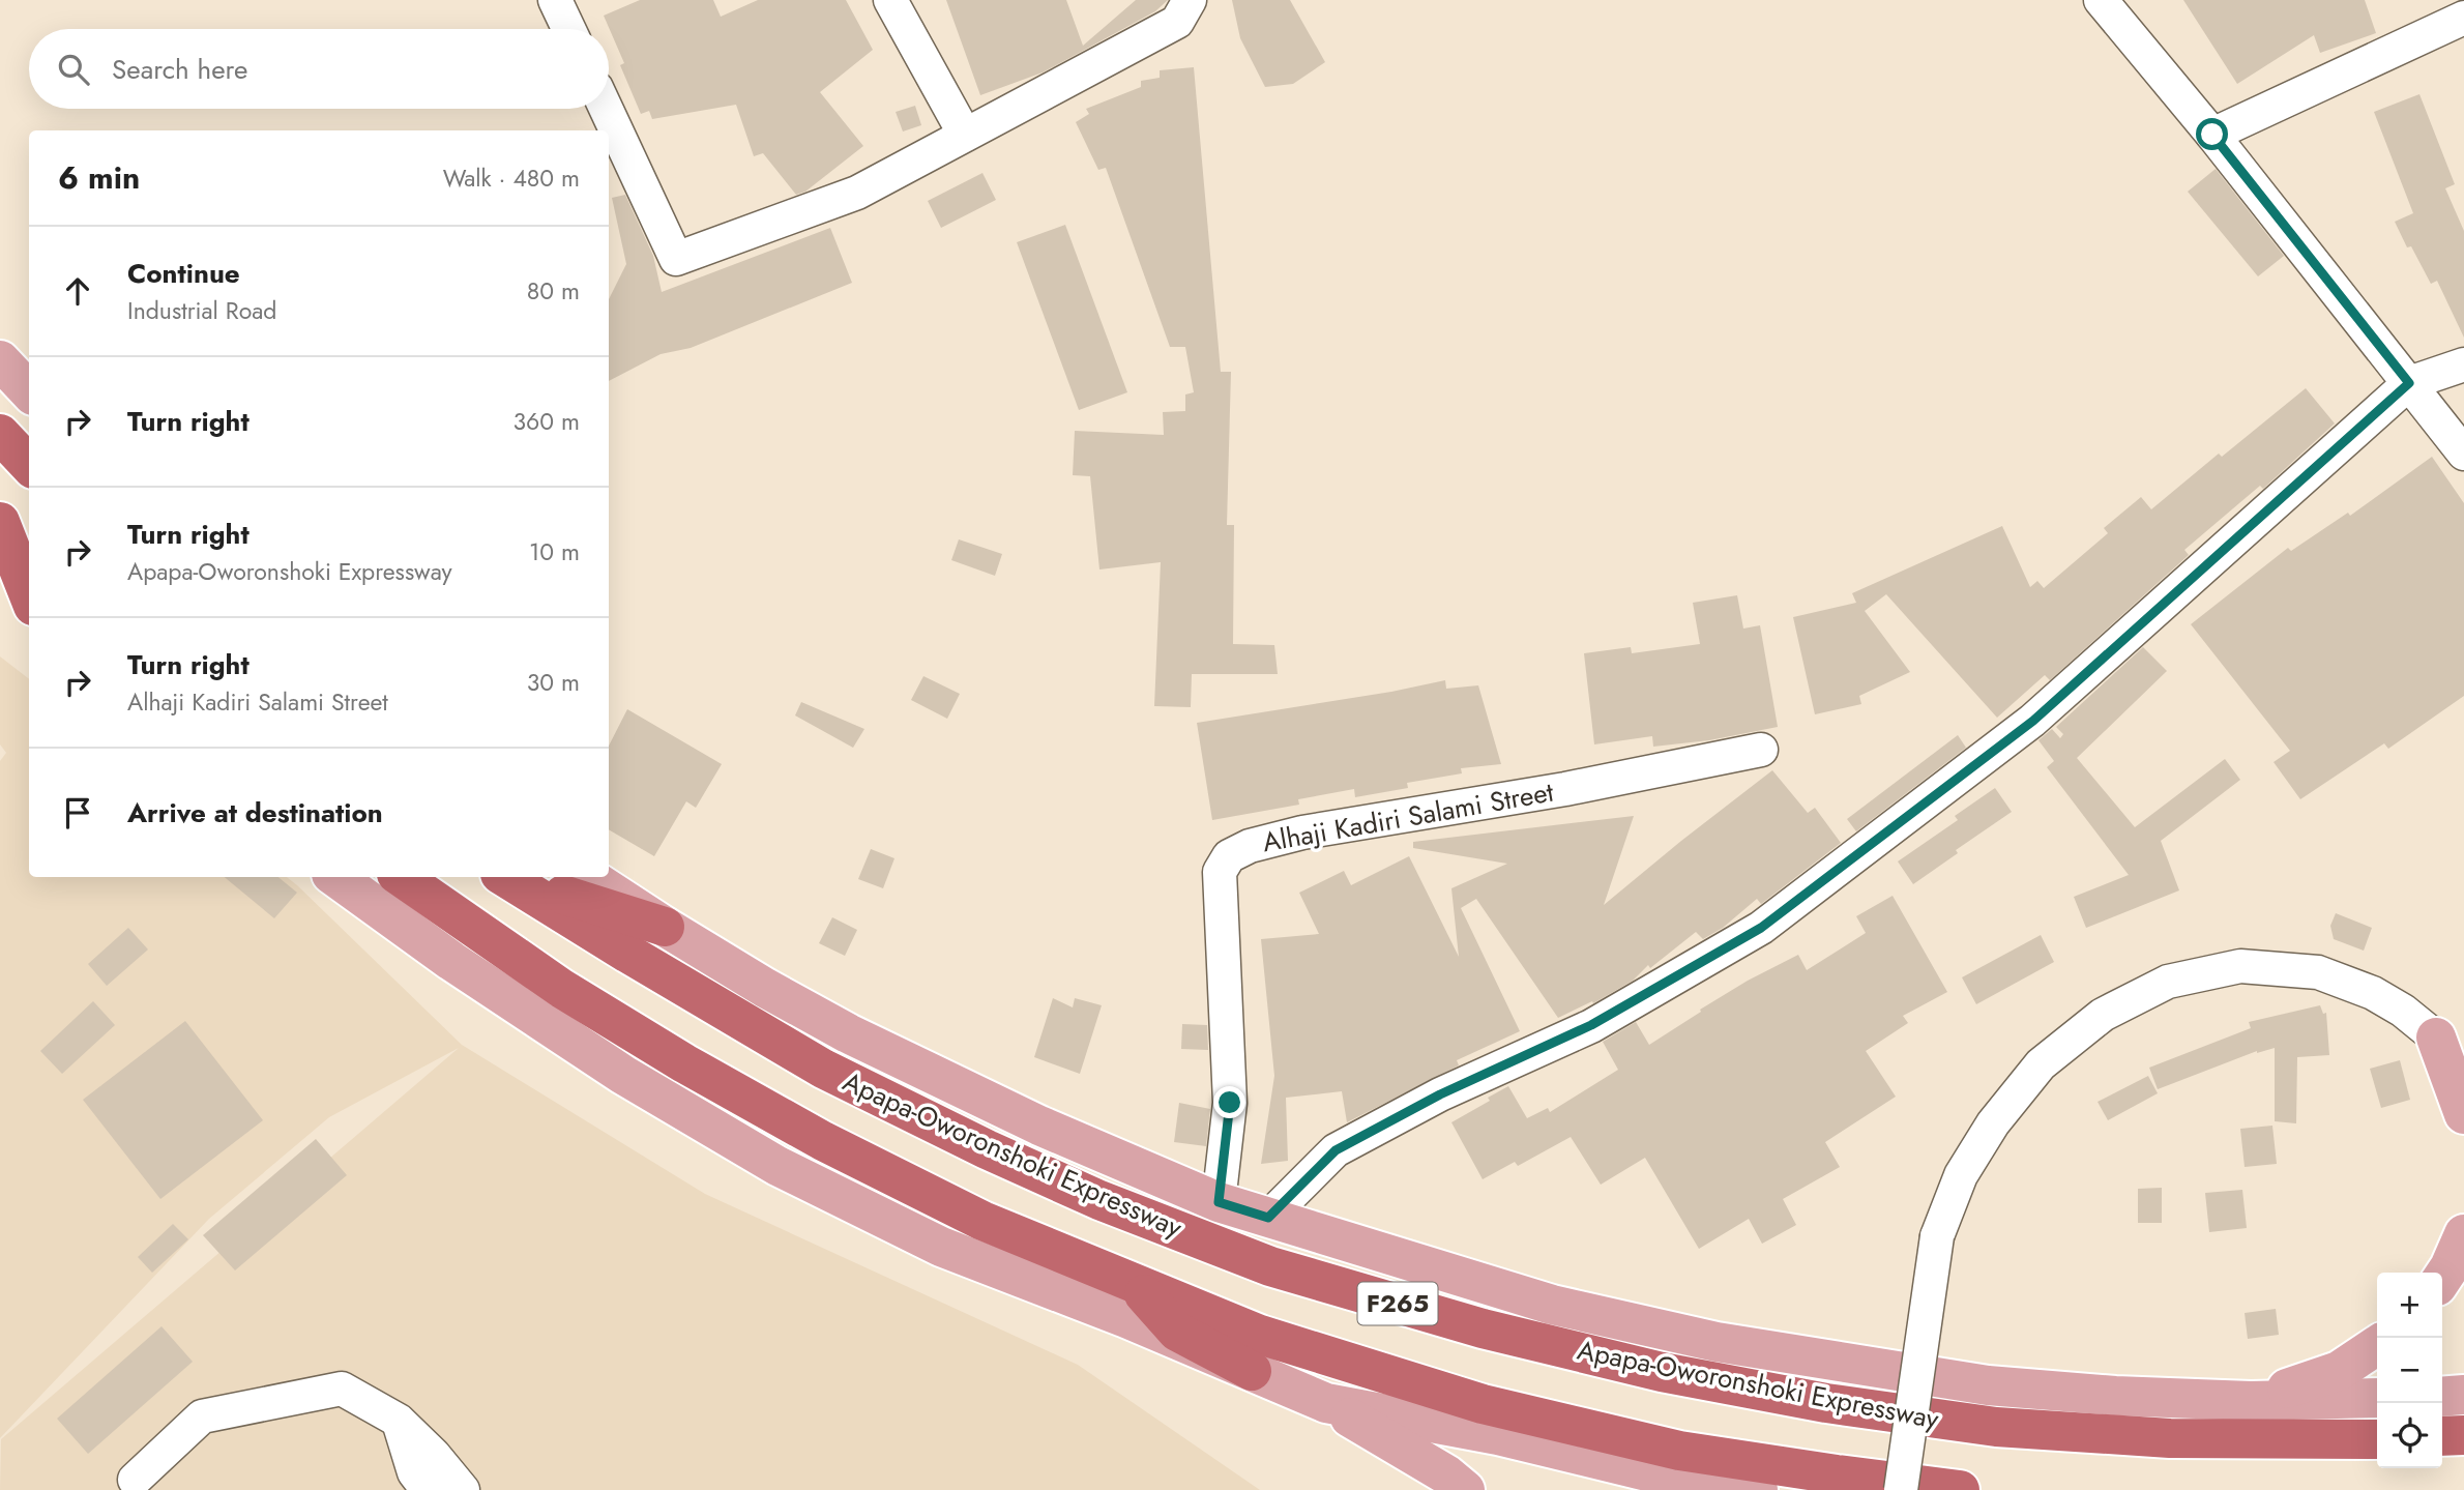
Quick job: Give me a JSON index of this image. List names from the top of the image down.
{
  "streets": {
    "highway": ["Apapa-Oworonshoki Expressway", "F265"],
    "street": ["Alhaji Kadiri Salami Street"]
  },
  "crossings": [
    ["Alhaji Kadiri Salami Street", "Apapa-Oworonshoki Expressway"]
  ],
  "page": {
    "search": "Search here",
    "heading": ["6 min", "Walk · 480 m"],
    "list": [
      ["Continue", "Industrial Road", "80 m"],
      ["Turn right", "360 m"],
      ["Turn right", "Apapa-Oworonshoki Expressway", "10 m"],
      ["Turn right", "Alhaji Kadiri Salami Street", "30 m"],
      "Arrive at destination"
    ],
    "map_buttons": ["+", "−"]
  }
}
